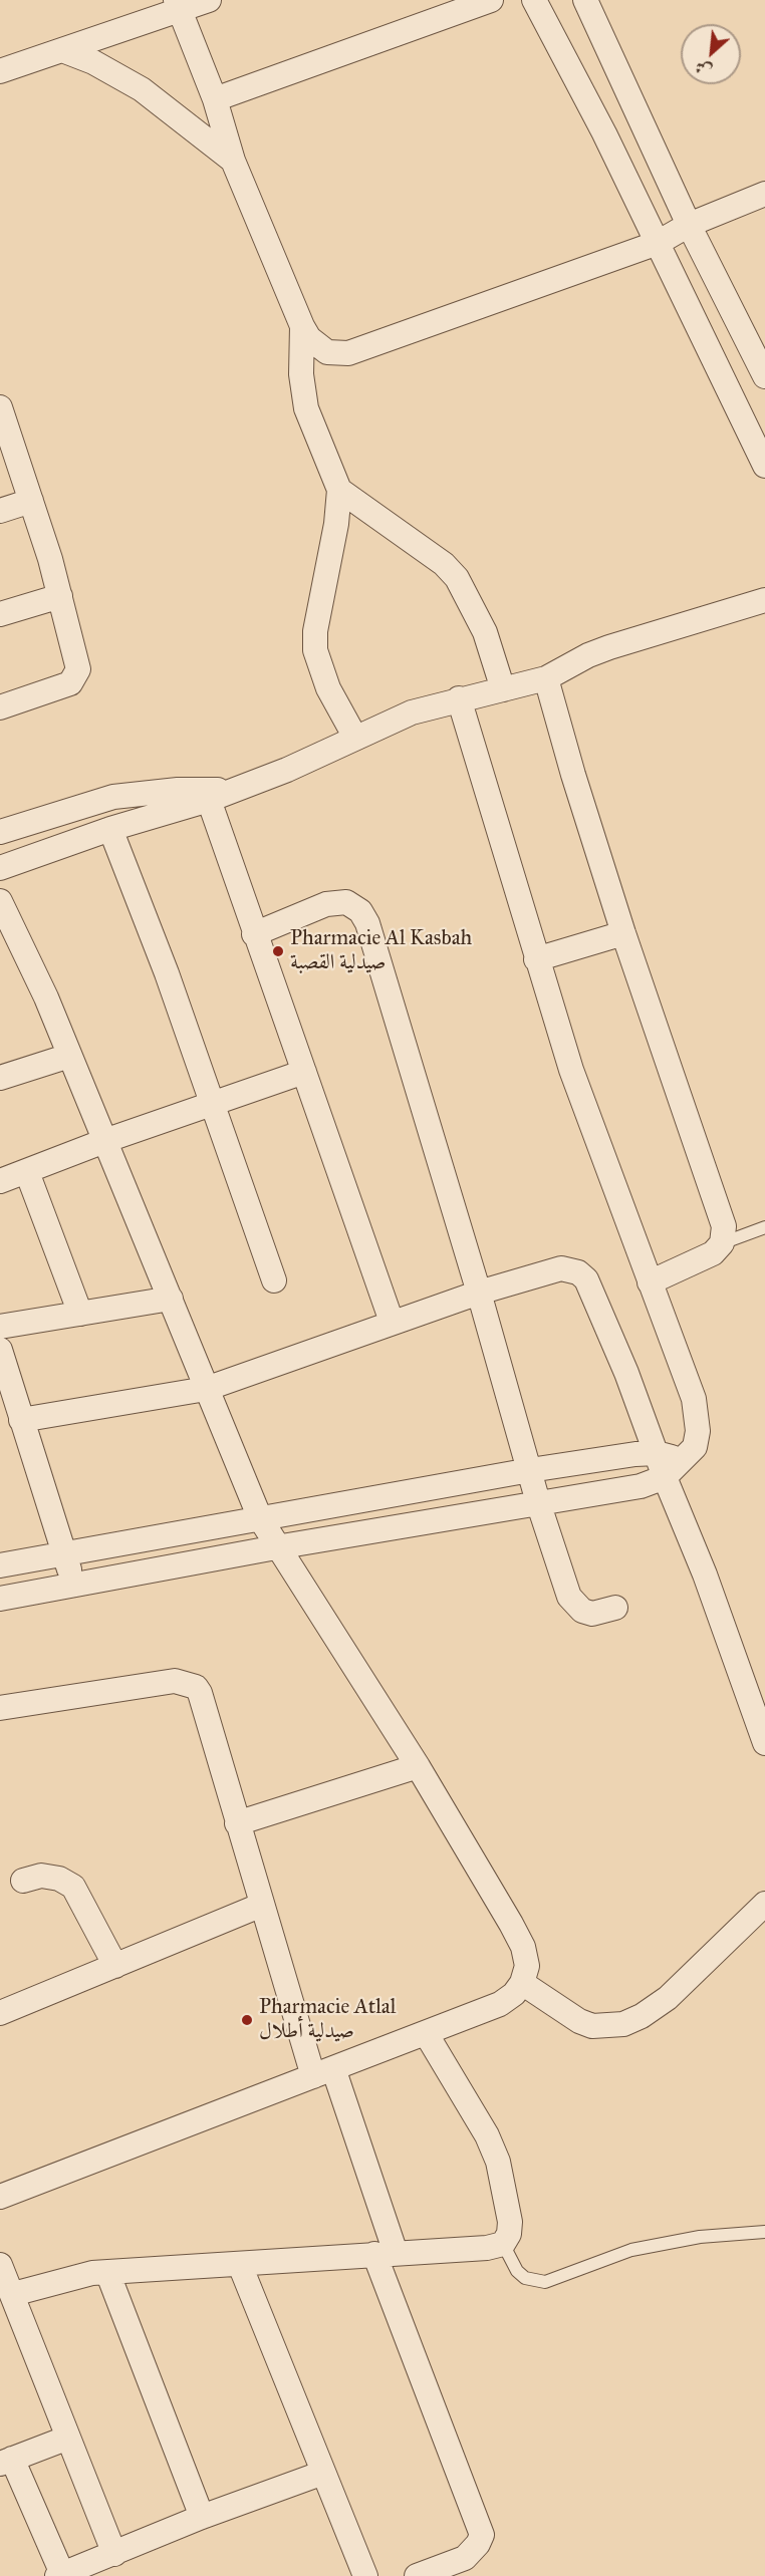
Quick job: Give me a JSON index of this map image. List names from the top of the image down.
{
  "places": ["Pharmacie Al Kasbah صيدلية القصبة", "Pharmacie Atlal صيدلية أطلال"],
  "north": "bottom left"
}
